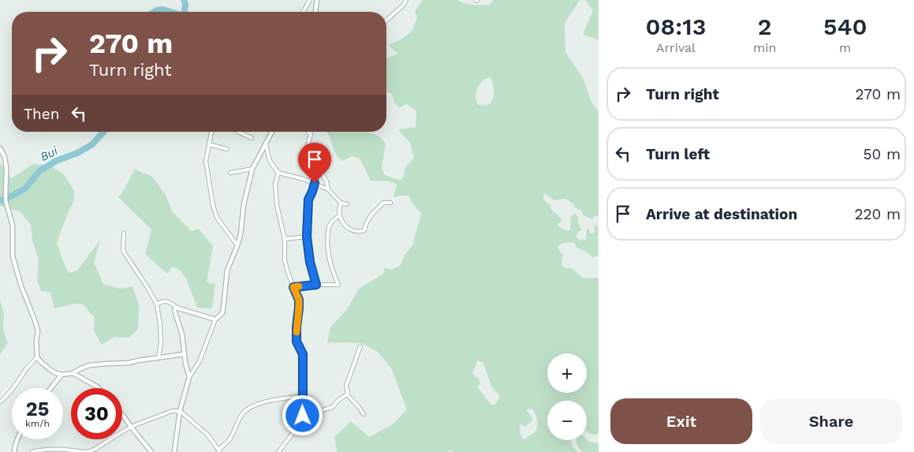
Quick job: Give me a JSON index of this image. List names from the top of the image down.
{
  "water": ["Bui"],
  "page": {
    "eta": [
      "08:13",
      "Arrival",
      "2",
      "min",
      "540",
      "m"
    ],
    "turn": ["270 m", "Turn right"],
    "list": [
      {
        "name": "Turn right",
        "value": "270 m"
      },
      {
        "name": "Turn left",
        "value": "50 m"
      },
      {
        "name": "Arrive at destination",
        "value": "220 m"
      }
    ],
    "then": "Then",
    "map_buttons": ["+", "−"],
    "speed": "25 km/h",
    "limit": "30",
    "buttons": ["Exit", "Share"]
  }
}
